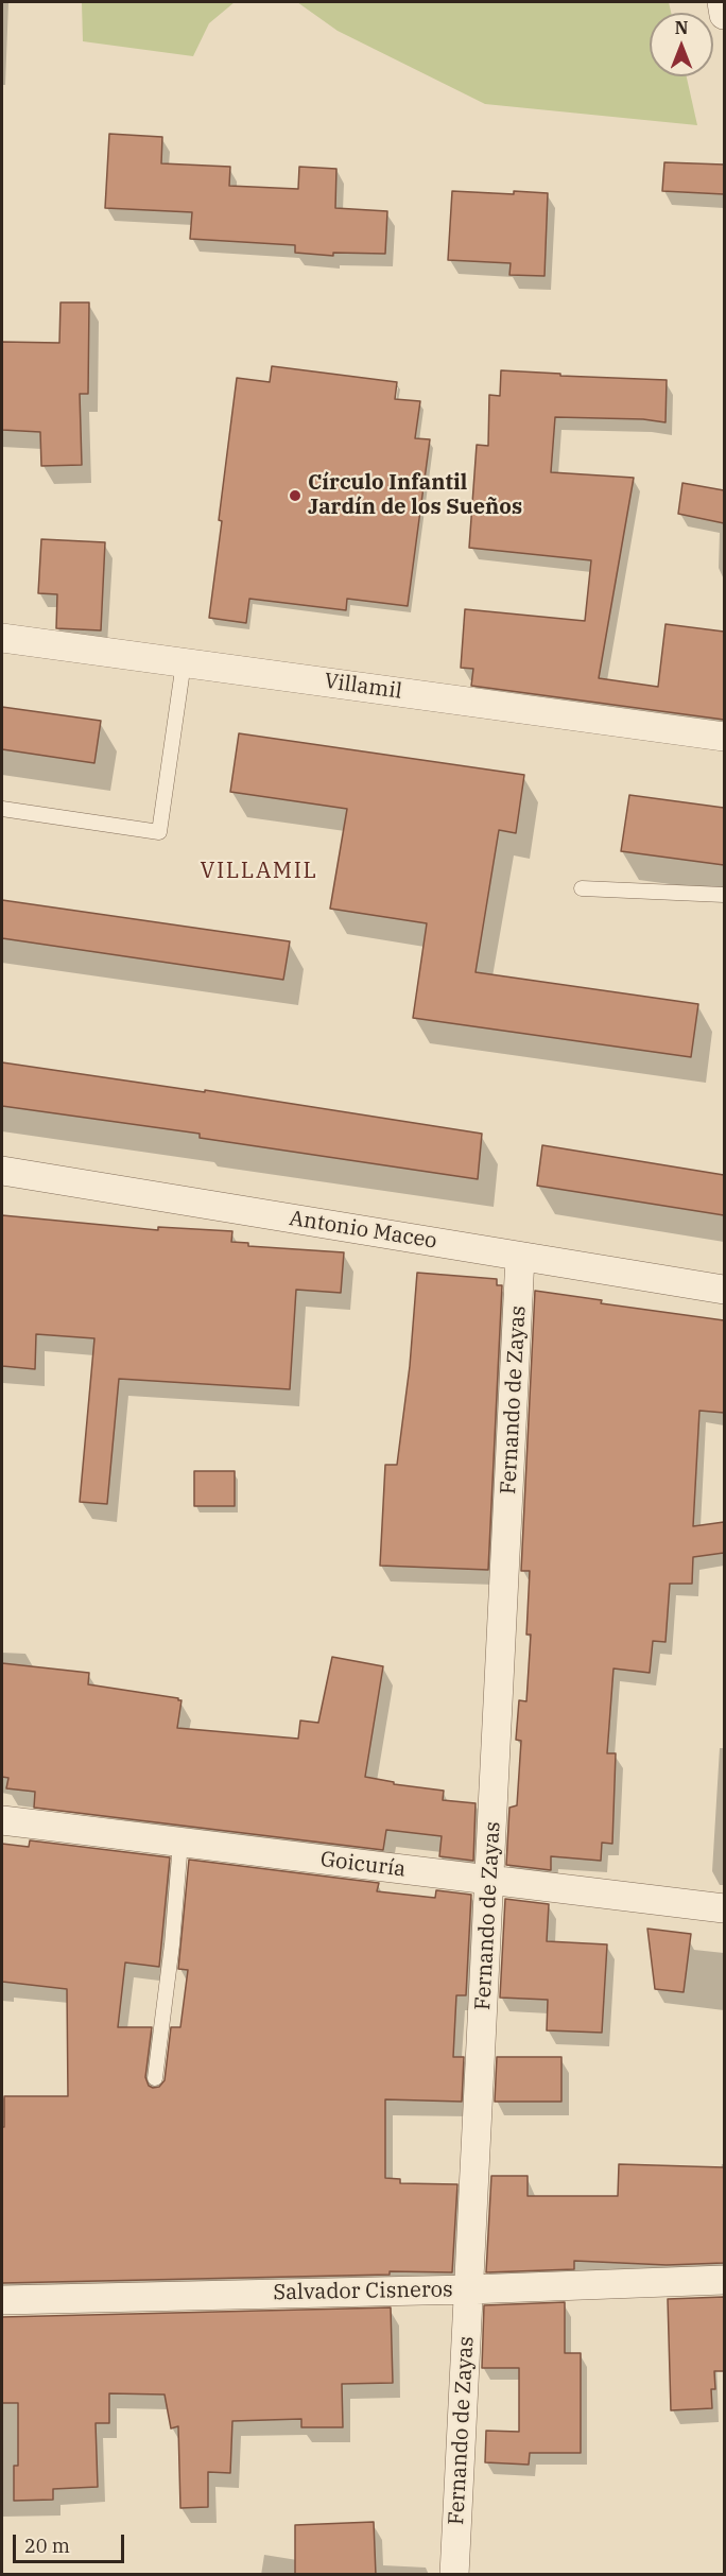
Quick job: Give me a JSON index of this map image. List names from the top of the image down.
{
  "streets": {
    "street": [
      "Villamil",
      "Antonio Maceo",
      "Fernando de Zayas",
      "Goicuría",
      "Salvador Cisneros"
    ]
  },
  "crossings": [
    ["Antonio Maceo", "Fernando de Zayas"],
    ["Fernando de Zayas", "Goicuría"],
    ["Fernando de Zayas", "Salvador Cisneros"]
  ],
  "districts": ["VILLAMIL"],
  "places": ["Círculo Infantil Jardín de los Sueños"],
  "scale_bar": "20 m",
  "north": "top"
}
